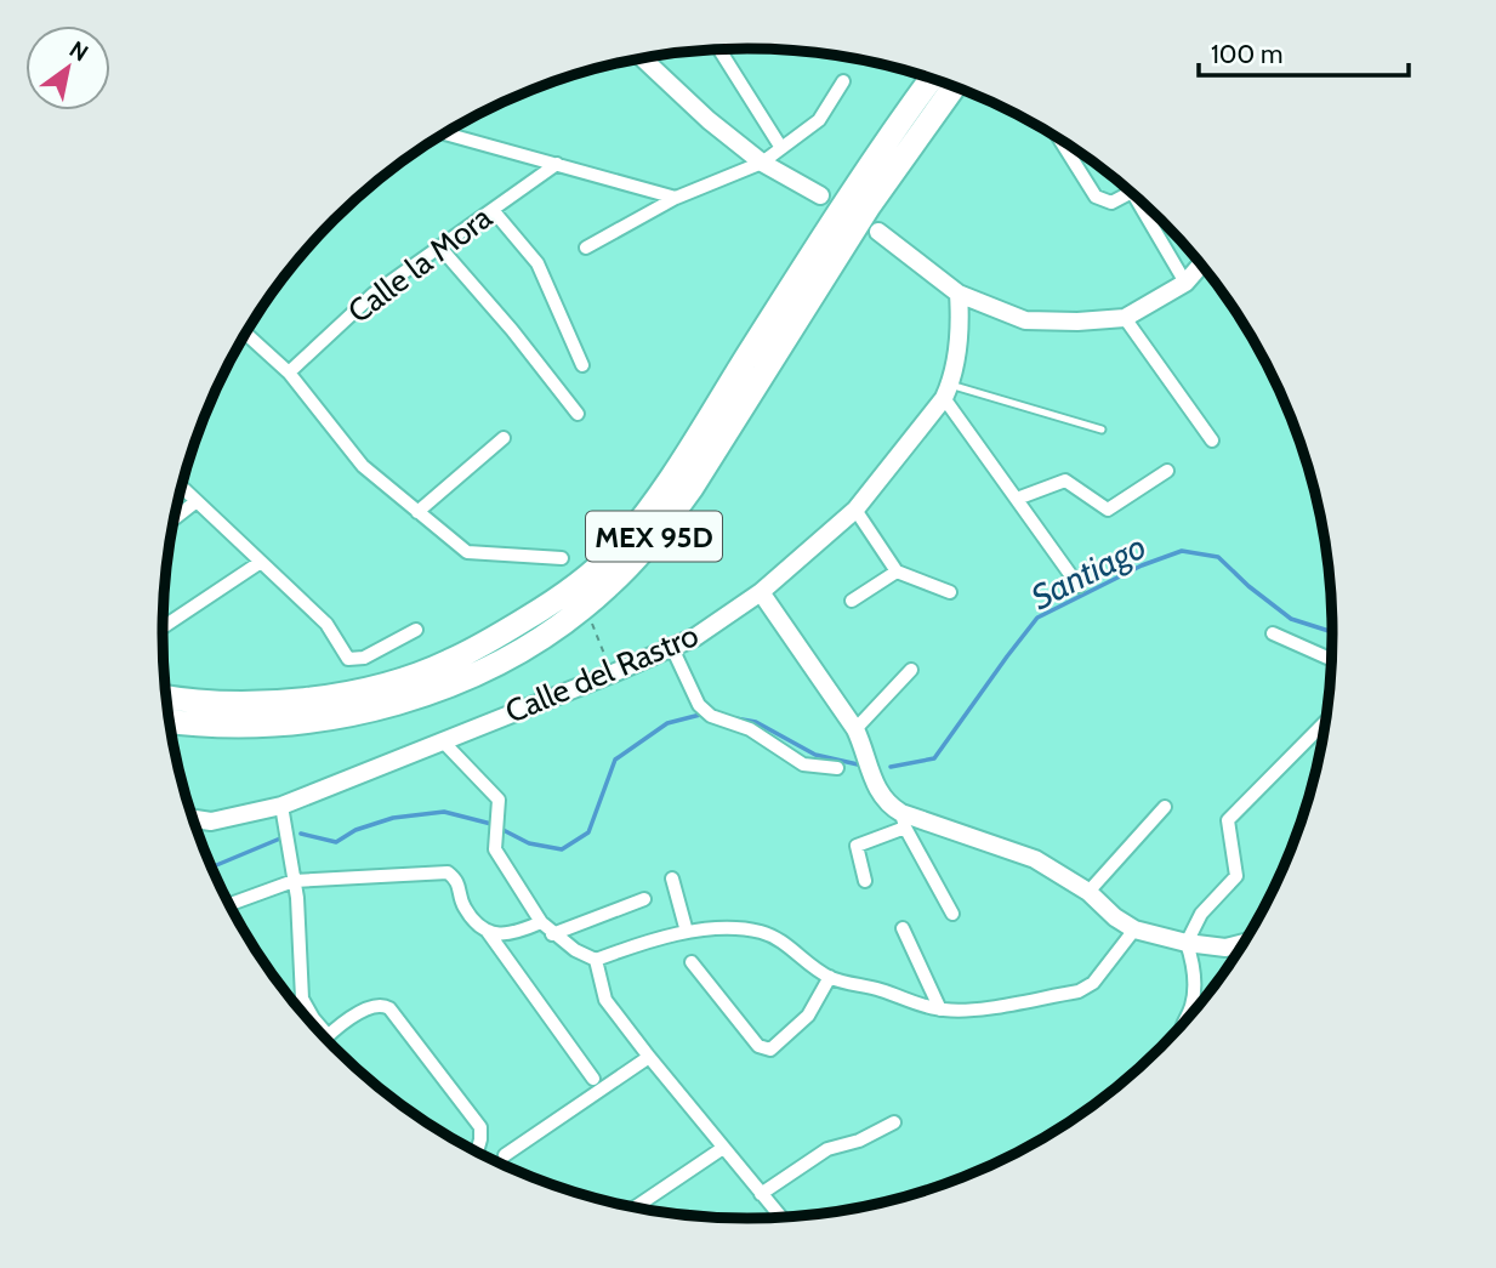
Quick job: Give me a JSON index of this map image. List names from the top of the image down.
{
  "streets": {
    "highway": ["MEX 95D"],
    "main road": ["Calle del Rastro"],
    "street": ["Calle la Mora"]
  },
  "water": ["Santiago"],
  "scale_bar": "100 m",
  "north": "top right"
}
